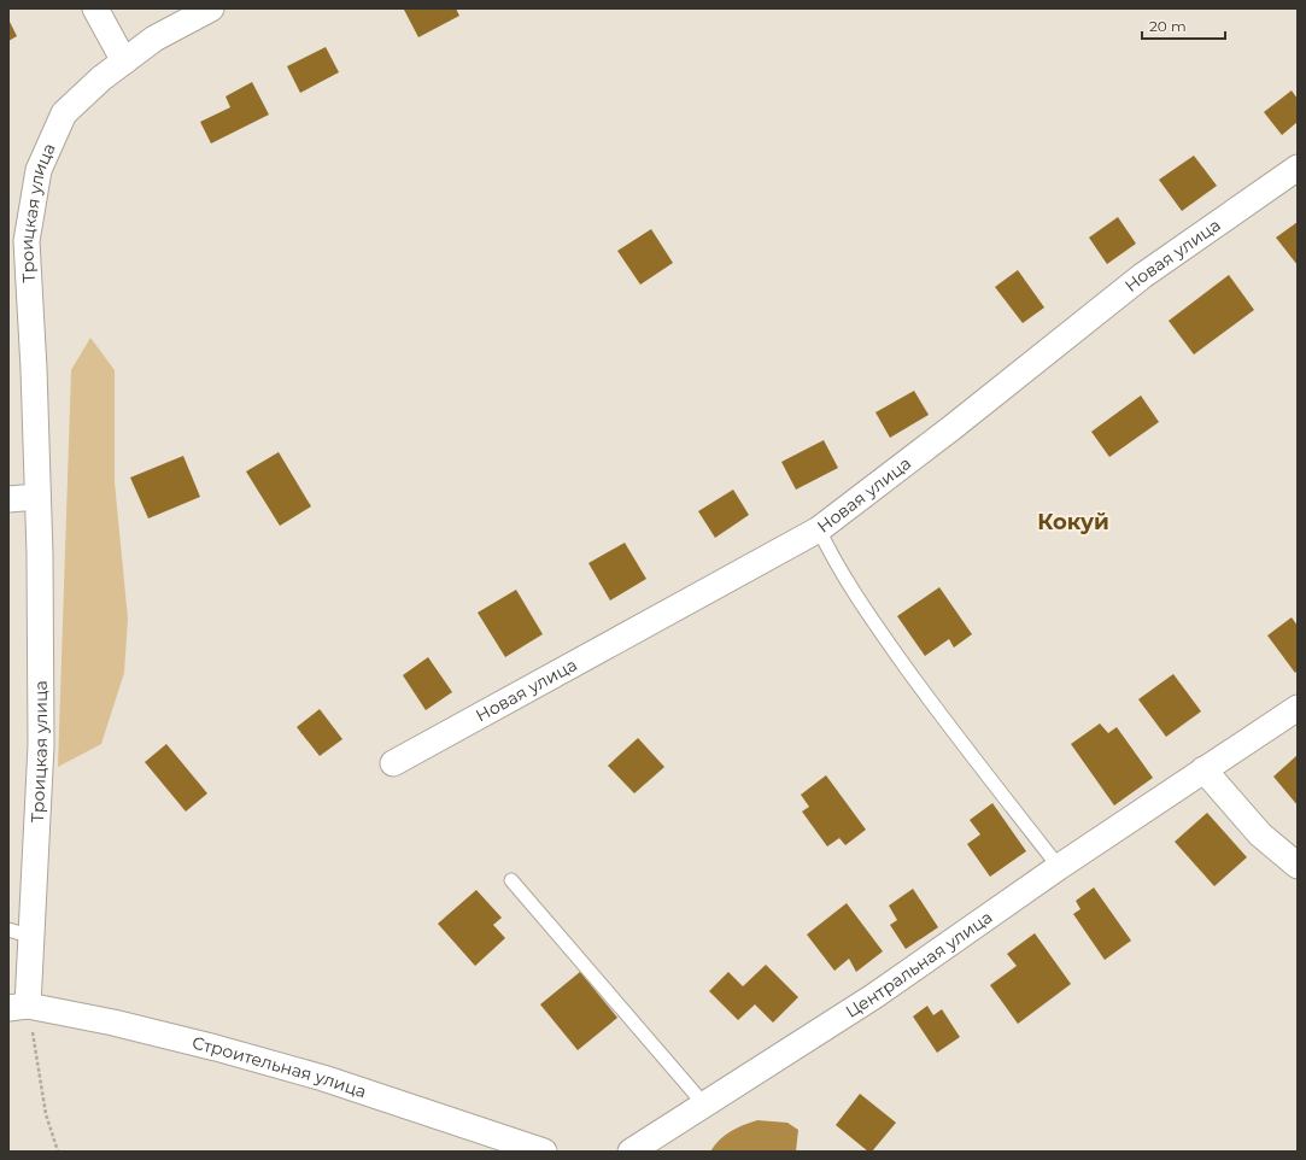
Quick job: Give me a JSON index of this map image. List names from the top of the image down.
{
  "streets": {
    "street": [
      "Троицкая улица",
      "Новая улица",
      "Центральная улица",
      "Строительная улица"
    ]
  },
  "crossings": [
    ["Троицкая улица", "Строительная улица"]
  ],
  "districts": ["Кокуй"],
  "scale_bar": "20 m"
}
